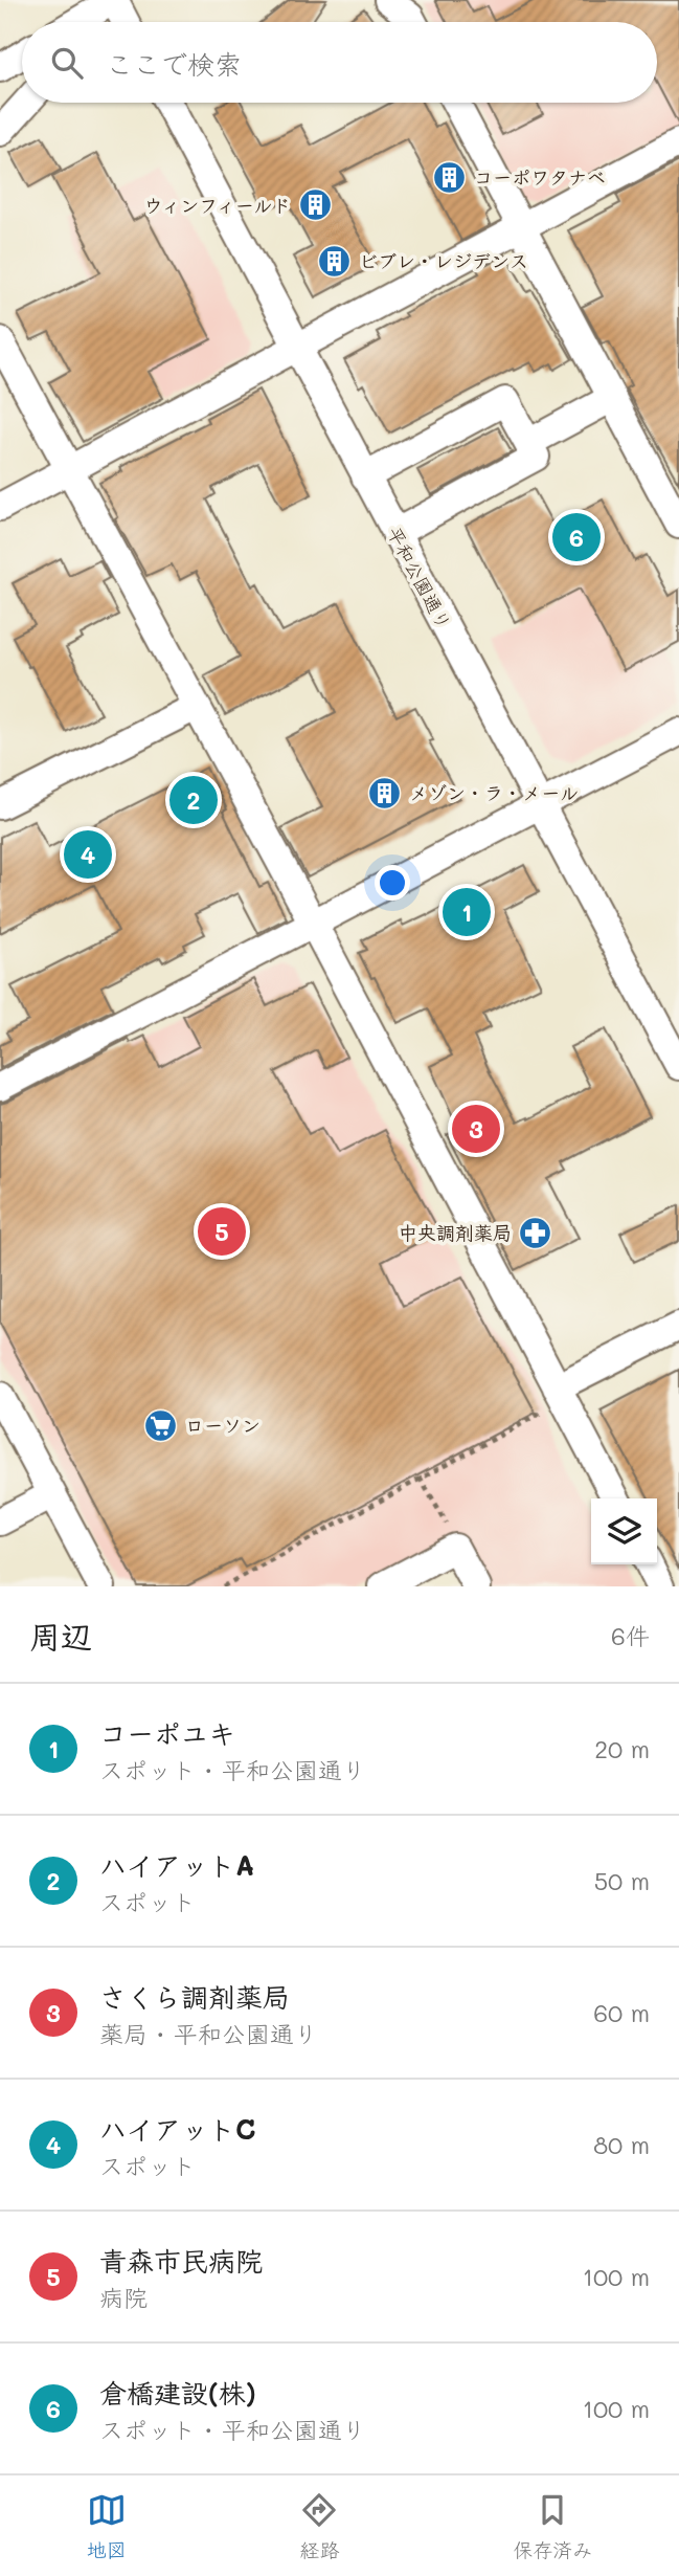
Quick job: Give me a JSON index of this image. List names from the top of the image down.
{
  "streets": {
    "street": ["平和公園通り"]
  },
  "places": {
    "building": [
      "コーポワタナベ",
      "ウィンフィールド",
      "ビブレ・レジデンス",
      "メゾン・ラ・メール"
    ],
    "pharmacy": ["中央調剤薬局"],
    "supermarket": ["ローソン"]
  },
  "page": {
    "search": "ここで検索",
    "pins": [
      "6",
      "2",
      "4",
      "1",
      "3",
      "5"
    ],
    "heading": ["周辺", "6件"],
    "list": [
      {
        "mark": "1",
        "name": "コーポユキ",
        "note": "スポット · 平和公園通り",
        "value": "20 m"
      },
      {
        "mark": "2",
        "name": "ハイアットA",
        "note": "スポット",
        "value": "50 m"
      },
      {
        "mark": "3",
        "name": "さくら調剤薬局",
        "note": "薬局 · 平和公園通り",
        "value": "60 m"
      },
      {
        "mark": "4",
        "name": "ハイアットC",
        "note": "スポット",
        "value": "80 m"
      },
      {
        "mark": "5",
        "name": "青森市民病院",
        "note": "病院",
        "value": "100 m"
      },
      {
        "mark": "6",
        "name": "倉橋建設(株)",
        "note": "スポット · 平和公園通り",
        "value": "100 m"
      }
    ],
    "nav": ["地図", "経路", "保存済み"]
  }
}
